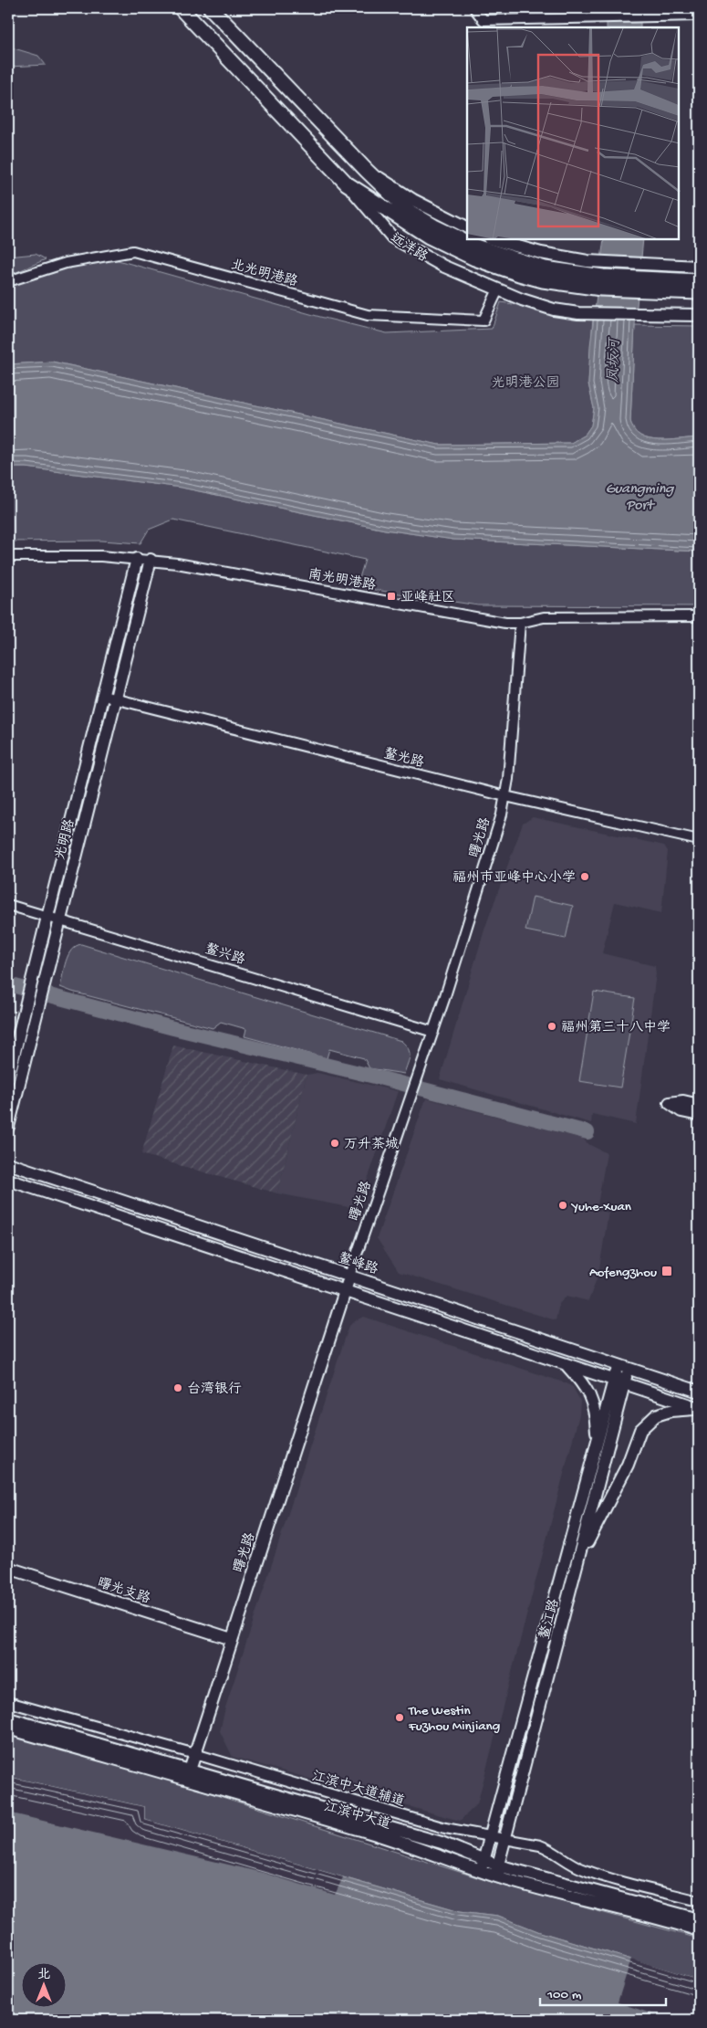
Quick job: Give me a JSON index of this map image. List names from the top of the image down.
{
  "streets": {
    "highway": ["远洋路"],
    "main road": [
      "曙光路",
      "光明路",
      "鳌峰路",
      "曙光支路",
      "鳌江路",
      "江滨中大道"
    ],
    "street": [
      "北光明港路",
      "南光明港路",
      "鳌光路",
      "鳌兴路",
      "江滨中大道辅道"
    ]
  },
  "crossings": [
    ["远洋路", "北光明港路"],
    ["南光明港路", "曙光路"],
    ["南光明港路", "光明路"],
    ["鳌光路", "曙光路"],
    ["鳌光路", "光明路"],
    ["曙光路", "鳌兴路"],
    ["曙光路", "鳌峰路"],
    ["曙光路", "曙光支路"],
    ["曙光路", "江滨中大道辅道"],
    ["曙光路", "江滨中大道"],
    ["光明路", "鳌兴路"],
    ["鳌峰路", "鳌江路"],
    ["鳌江路", "江滨中大道辅道"],
    ["鳌江路", "江滨中大道"]
  ],
  "water": ["凤坂河", "Guangming Port"],
  "parks": ["光明港公园"],
  "places": {
    "transit": ["亚峰社区", "Aofengzhou"],
    "other": [
      "福州市亚峰中心小学",
      "福州第三十八中学",
      "万升茶城",
      "Yuhe-Xuan",
      "台湾银行",
      "The Westin Fuzhou Minjiang"
    ]
  },
  "scale_bar": "100 m",
  "north": "top"
}
